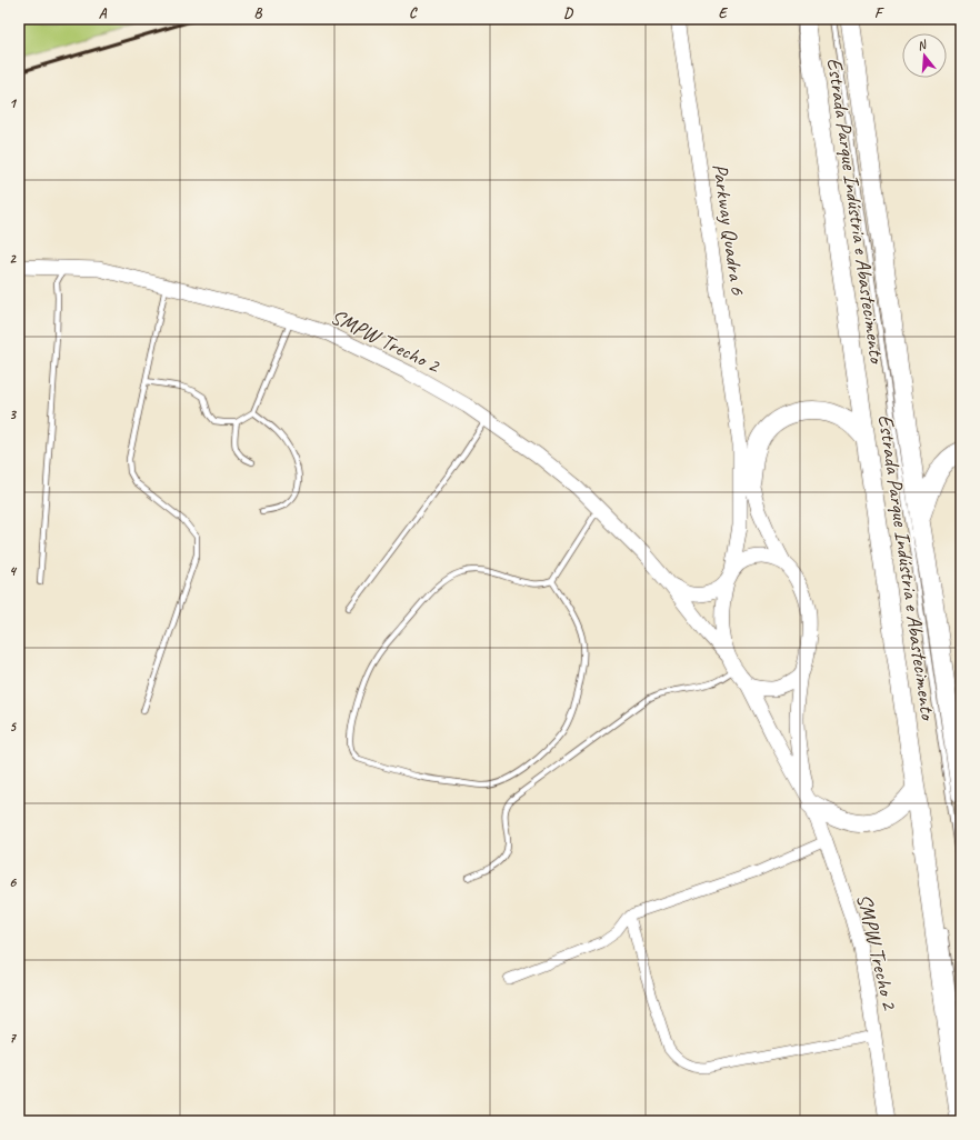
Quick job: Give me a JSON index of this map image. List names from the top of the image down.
{
  "streets": {
    "highway": ["Estrada Parque Indústria e Abastecimento"],
    "street": ["Parkway Quadra 6", "SMPW Trecho 2"]
  },
  "crossings": [
    ["Parkway Quadra 6", "SMPW Trecho 2"]
  ],
  "north": "top",
  "grid": {
    "columns": [
      "A",
      "B",
      "C",
      "D",
      "E",
      "F"
    ],
    "rows": [
      "1",
      "2",
      "3",
      "4",
      "5",
      "6",
      "7"
    ]
  }
}
